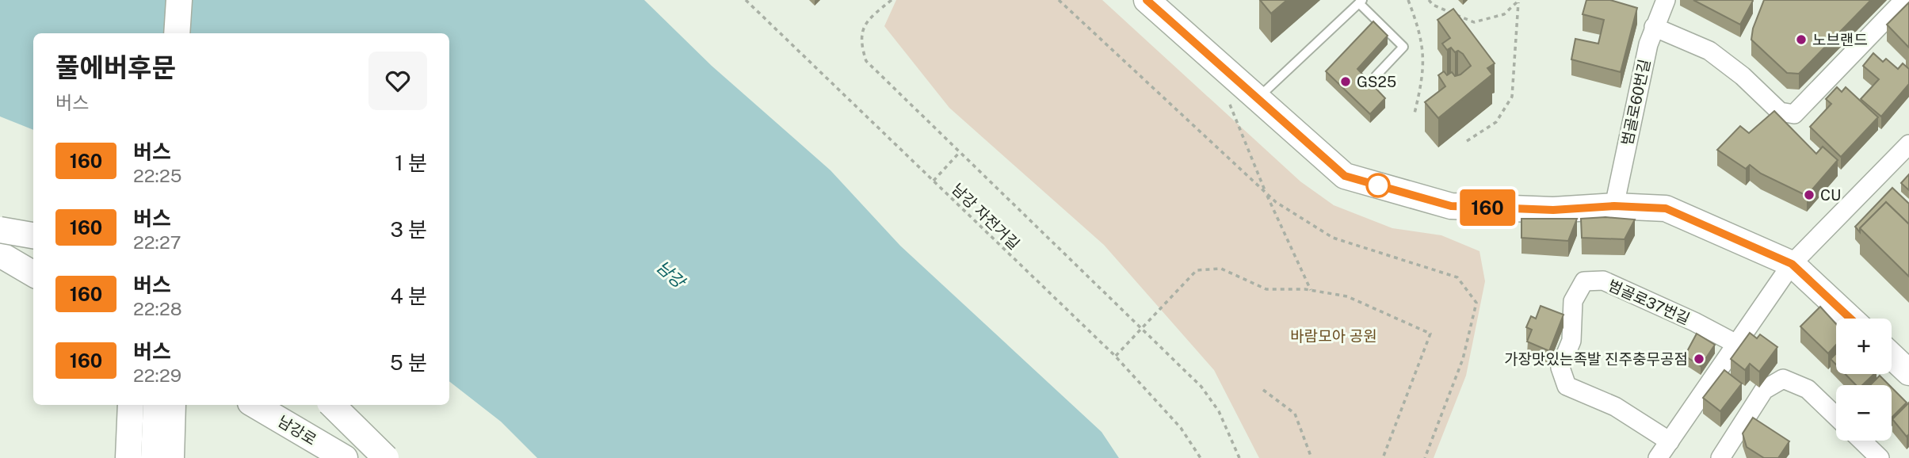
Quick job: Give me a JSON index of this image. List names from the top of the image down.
{
  "streets": {
    "street": ["범골로60번길", "범골로37번길", "남강로"],
    "path": ["남강 자전거길"]
  },
  "water": ["남강"],
  "parks": ["바람모아 공원"],
  "places": [
    "노브랜드",
    "GS25",
    "CU",
    "가장맛있는족발 진주충무공점"
  ],
  "lines": ["bus line 160"],
  "page": {
    "on_map": "160",
    "heading": ["풀에버후문", "버스"],
    "list": [
      {
        "mark": "160",
        "name": "버스",
        "note": "22:25",
        "value": "1 분"
      },
      {
        "mark": "160",
        "name": "버스",
        "note": "22:27",
        "value": "3 분"
      },
      {
        "mark": "160",
        "name": "버스",
        "note": "22:28",
        "value": "4 분"
      },
      {
        "mark": "160",
        "name": "버스",
        "note": "22:29",
        "value": "5 분"
      }
    ],
    "map_buttons": ["+", "−"]
  }
}
